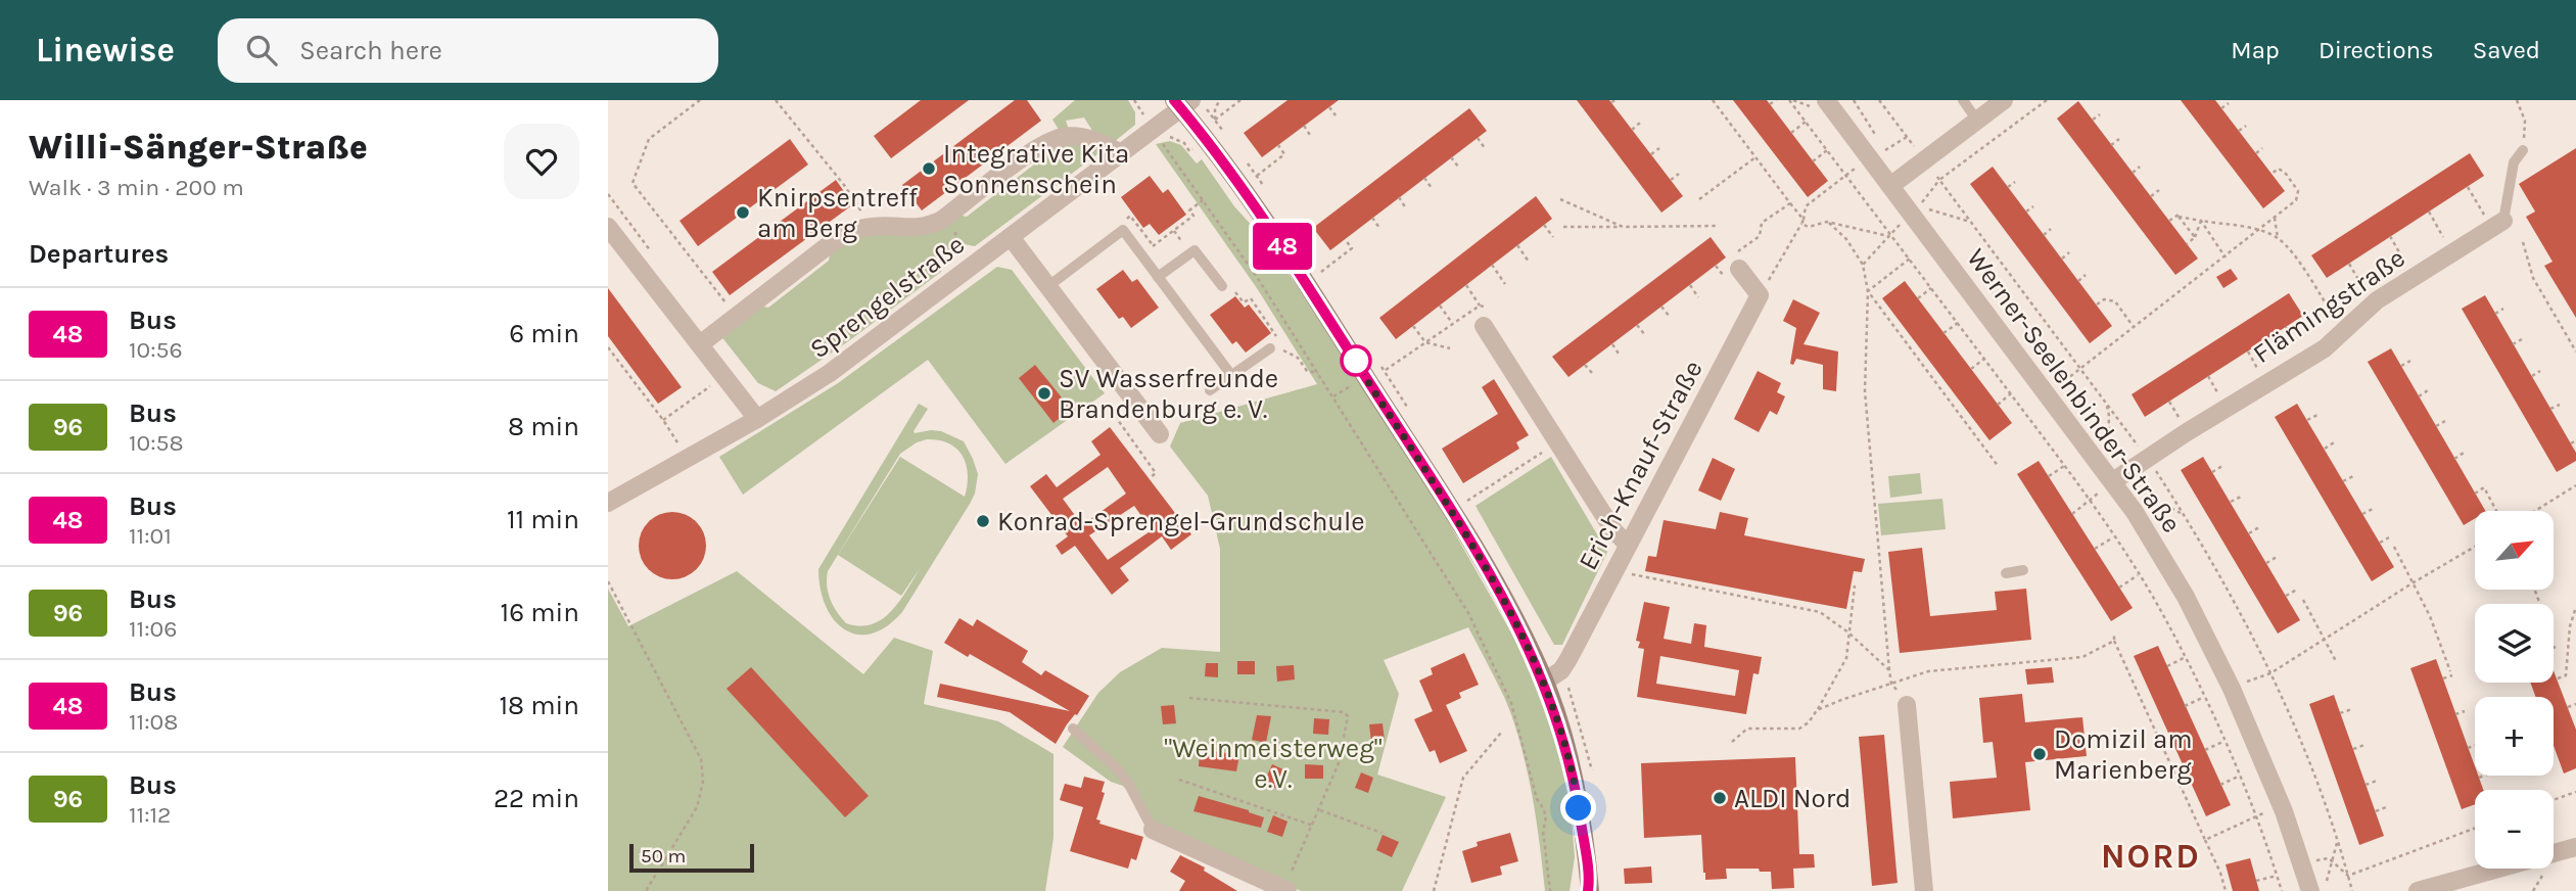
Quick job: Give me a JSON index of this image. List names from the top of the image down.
{
  "streets": {
    "street": [
      "Sprengelstraße",
      "Flämingstraße",
      "Werner-Seelenbinder-Straße",
      "Erich-Knauf-Straße"
    ]
  },
  "crossings": [
    ["Flämingstraße", "Werner-Seelenbinder-Straße"]
  ],
  "districts": ["NORD"],
  "parks": ["\"Weinmeisterweg\" e.V."],
  "places": [
    "Integrative Kita Sonnenschein",
    "Knirpsentreff am Berg",
    "SV Wasserfreunde Brandenburg e. V.",
    "Konrad-Sprengel-Grundschule",
    "Domizil am Marienberg",
    "ALDI Nord"
  ],
  "lines": ["bus line 48"],
  "scale_bar": "50 m",
  "north": "top right",
  "page": {
    "header": "Linewise",
    "search": "Search here",
    "nav": ["Map", "Directions", "Saved"],
    "heading": [
      ["Willi-Sänger-Straße", "Walk · 3 min · 200 m"],
      "Departures"
    ],
    "on_map": "48",
    "list": [
      {
        "mark": "48",
        "name": "Bus",
        "note": "10:56",
        "value": "6 min"
      },
      {
        "mark": "96",
        "name": "Bus",
        "note": "10:58",
        "value": "8 min"
      },
      {
        "mark": "48",
        "name": "Bus",
        "note": "11:01",
        "value": "11 min"
      },
      {
        "mark": "96",
        "name": "Bus",
        "note": "11:06",
        "value": "16 min"
      },
      {
        "mark": "48",
        "name": "Bus",
        "note": "11:08",
        "value": "18 min"
      },
      {
        "mark": "96",
        "name": "Bus",
        "note": "11:12",
        "value": "22 min"
      }
    ],
    "map_buttons": ["+", "−"],
    "scale": "50 m"
  }
}
